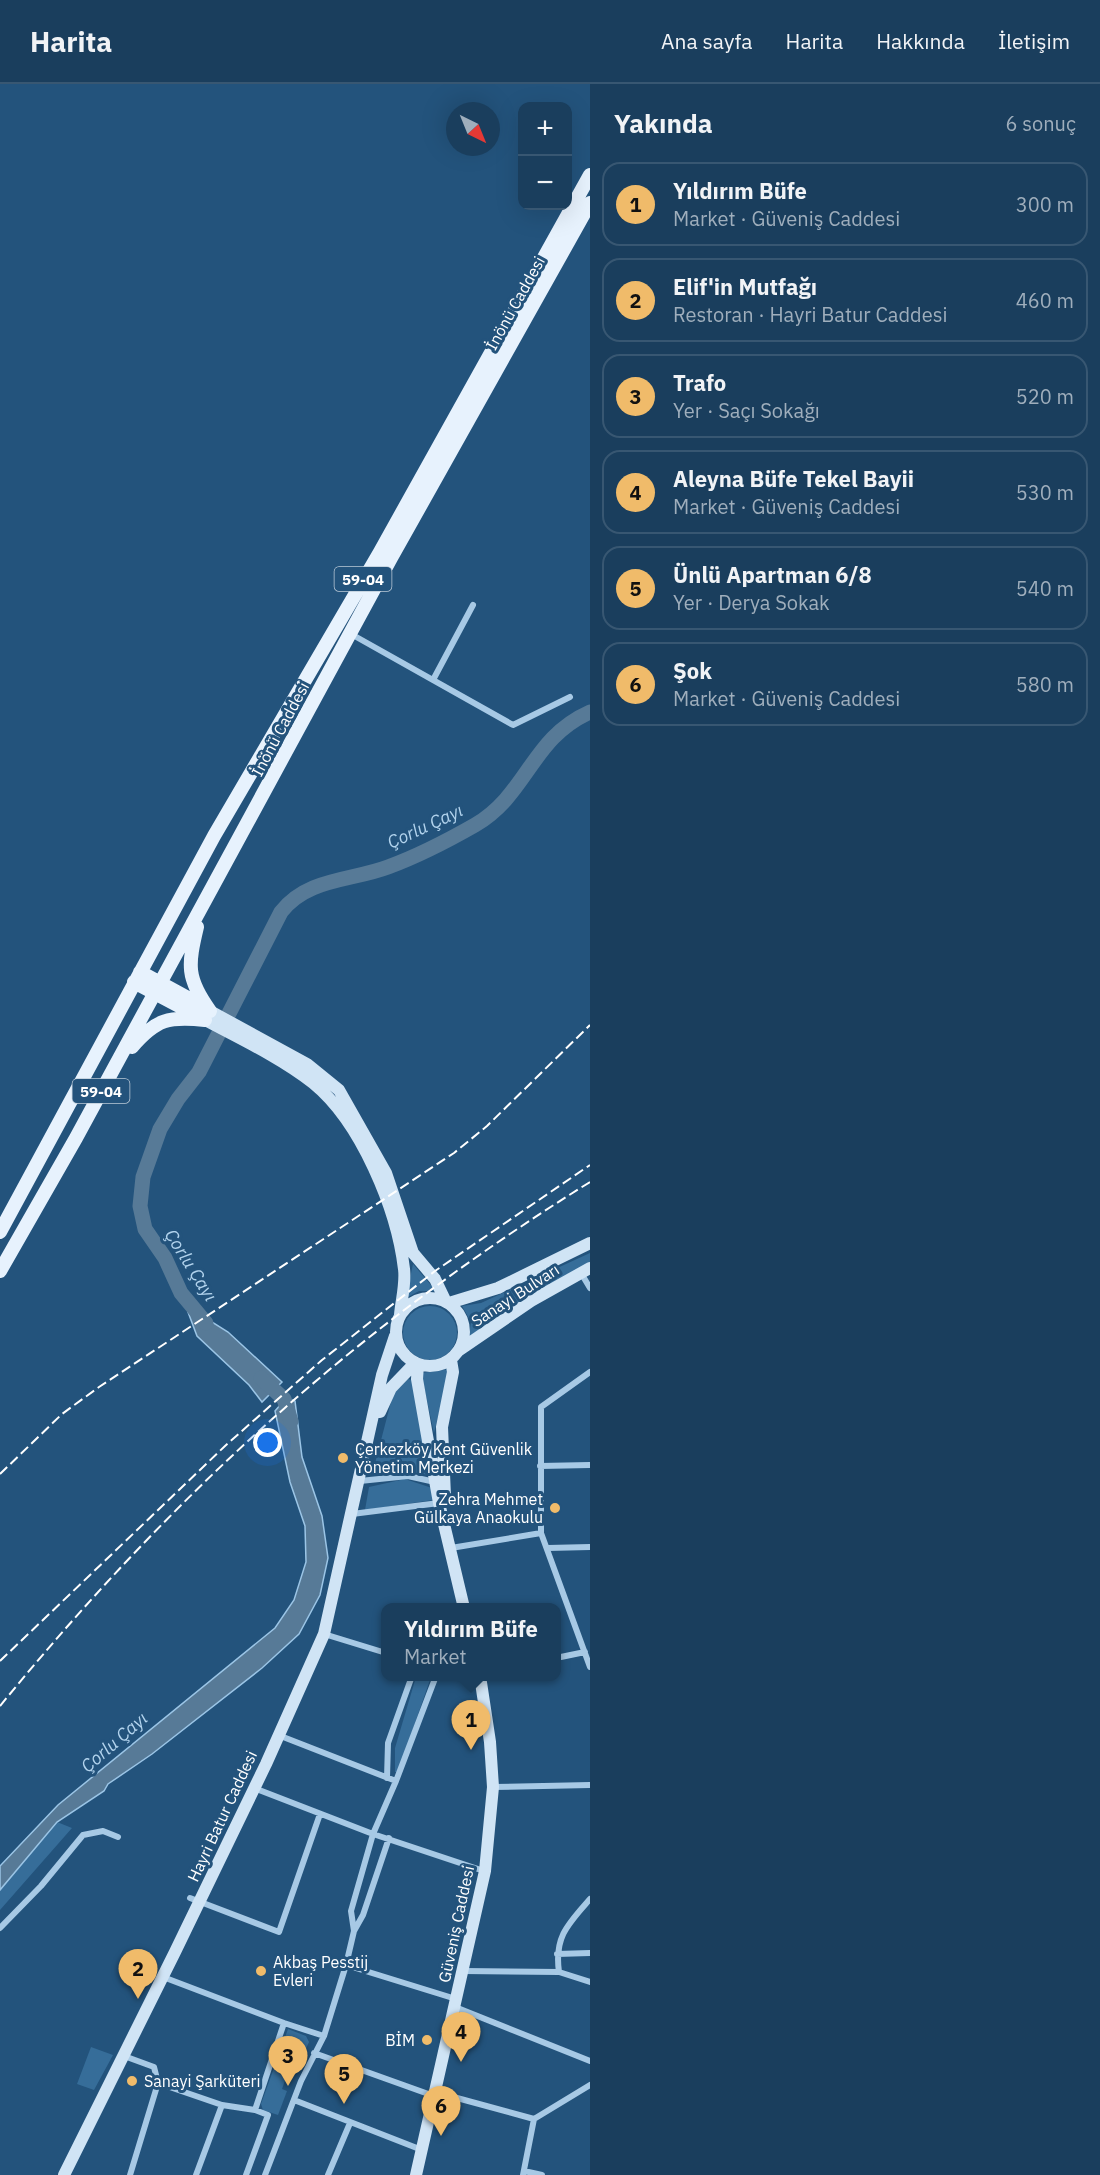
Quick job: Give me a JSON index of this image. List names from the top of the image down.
{
  "streets": {
    "main road": [
      "İnönü Caddesi",
      "59-04",
      "Sanayi Bulvarı",
      "Hayri Batur Caddesi",
      "Güveniş Caddesi"
    ]
  },
  "crossings": [
    ["Sanayi Bulvarı", "Hayri Batur Caddesi"]
  ],
  "water": ["Çorlu Çayı"],
  "places": [
    "Çerkezköy Kent Güvenlik Yönetim Merkezi",
    "Zehra Mehmet Gülkaya Anaokulu",
    "Akbaş Pesstij Evleri",
    "BİM",
    "Sanayi Şarküteri"
  ],
  "north": "bottom right",
  "page": {
    "header": "Harita",
    "nav": [
      "Ana sayfa",
      "Harita",
      "Hakkında",
      "İletişim"
    ],
    "heading": ["Yakında", "6 sonuç"],
    "map_buttons": ["+", "−"],
    "list": [
      {
        "mark": "1",
        "name": "Yıldırım Büfe",
        "note": "Market · Güveniş Caddesi",
        "value": "300 m"
      },
      {
        "mark": "2",
        "name": "Elif'in Mutfağı",
        "note": "Restoran · Hayri Batur Caddesi",
        "value": "460 m"
      },
      {
        "mark": "3",
        "name": "Trafo",
        "note": "Yer · Saçı Sokağı",
        "value": "520 m"
      },
      {
        "mark": "4",
        "name": "Aleyna Büfe Tekel Bayii",
        "note": "Market · Güveniş Caddesi",
        "value": "530 m"
      },
      {
        "mark": "5",
        "name": "Ünlü Apartman 6/8",
        "note": "Yer · Derya Sokak",
        "value": "540 m"
      },
      {
        "mark": "6",
        "name": "Şok",
        "note": "Market · Güveniş Caddesi",
        "value": "580 m"
      }
    ],
    "popup": ["Yıldırım Büfe", "Market"],
    "pins": [
      "1",
      "2",
      "4",
      "3",
      "5",
      "6"
    ]
  }
}
